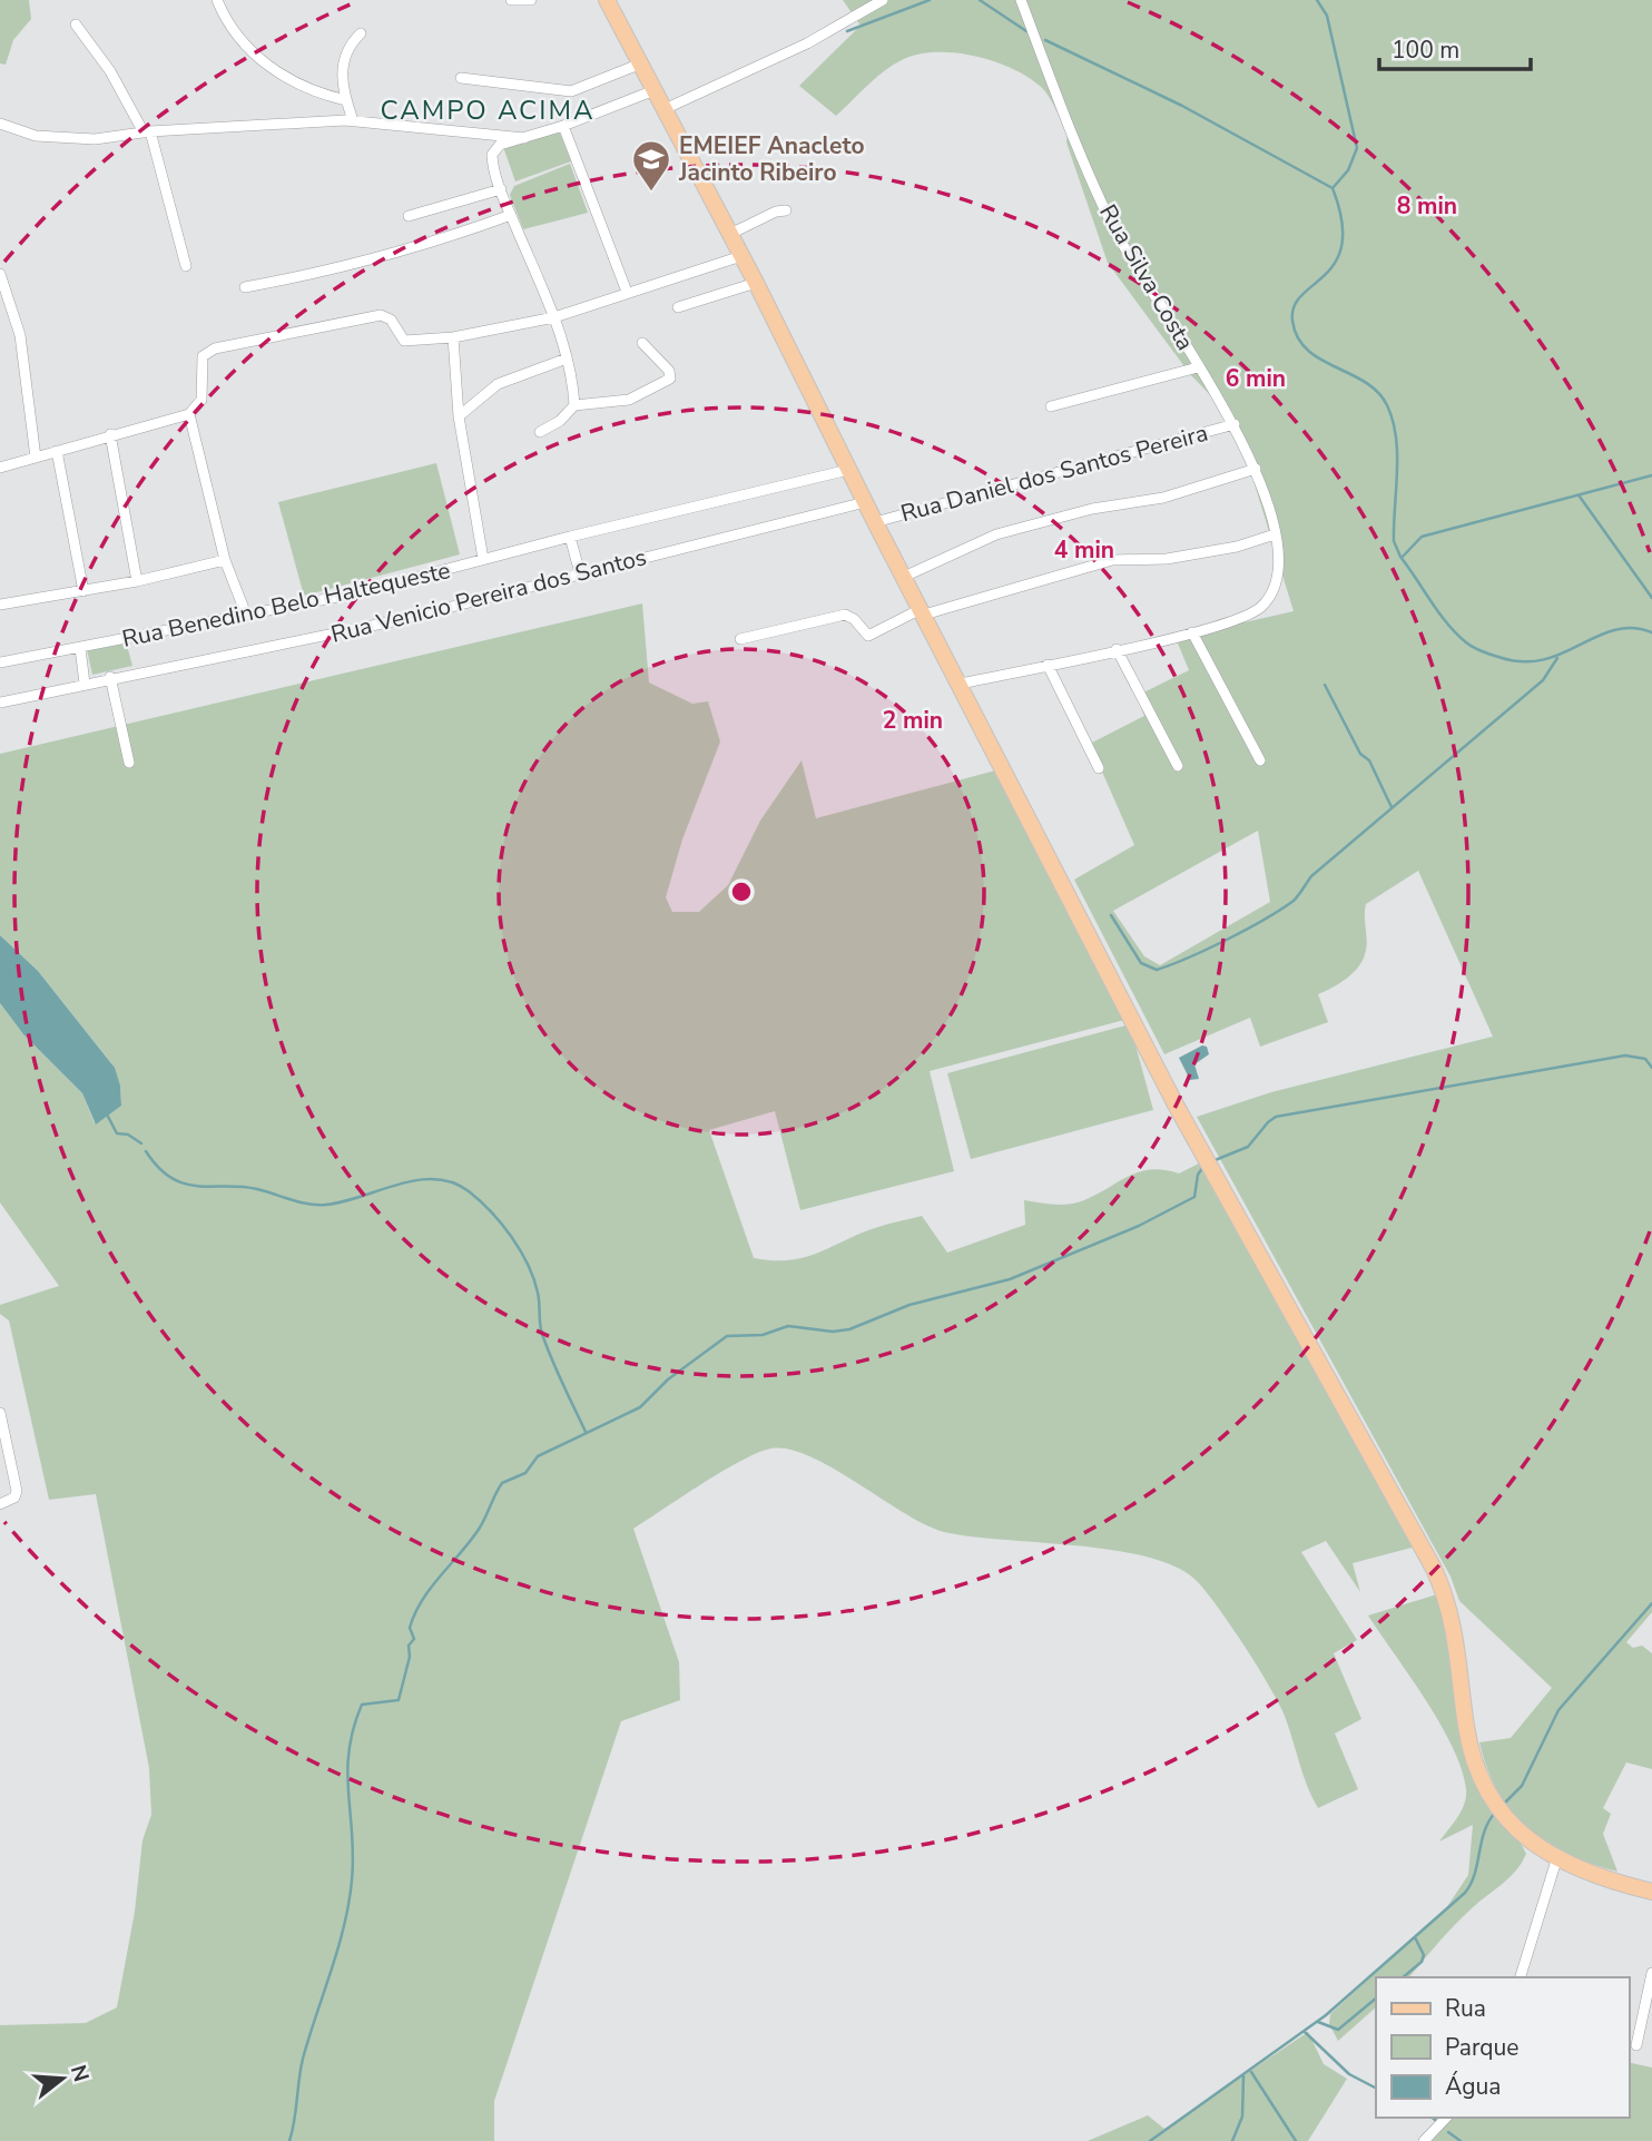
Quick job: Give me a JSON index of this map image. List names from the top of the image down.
{
  "streets": {
    "street": [
      "Rua Silva Costa",
      "Rua Daniel dos Santos Pereira",
      "Rua Venicio Pereira dos Santos",
      "Rua Benedino Belo Haltequeste"
    ]
  },
  "crossings": [
    ["Rua Silva Costa", "Rua Daniel dos Santos Pereira"]
  ],
  "districts": ["CAMPO ACIMA"],
  "places": {
    "school or university": ["EMEIEF Anacleto Jacinto Ribeiro"]
  },
  "legend": ["Rua", "Parque", "Água"],
  "scale_bar": "100 m",
  "north": "right",
  "rings": [
    "8 min",
    "6 min",
    "4 min",
    "2 min"
  ]
}
